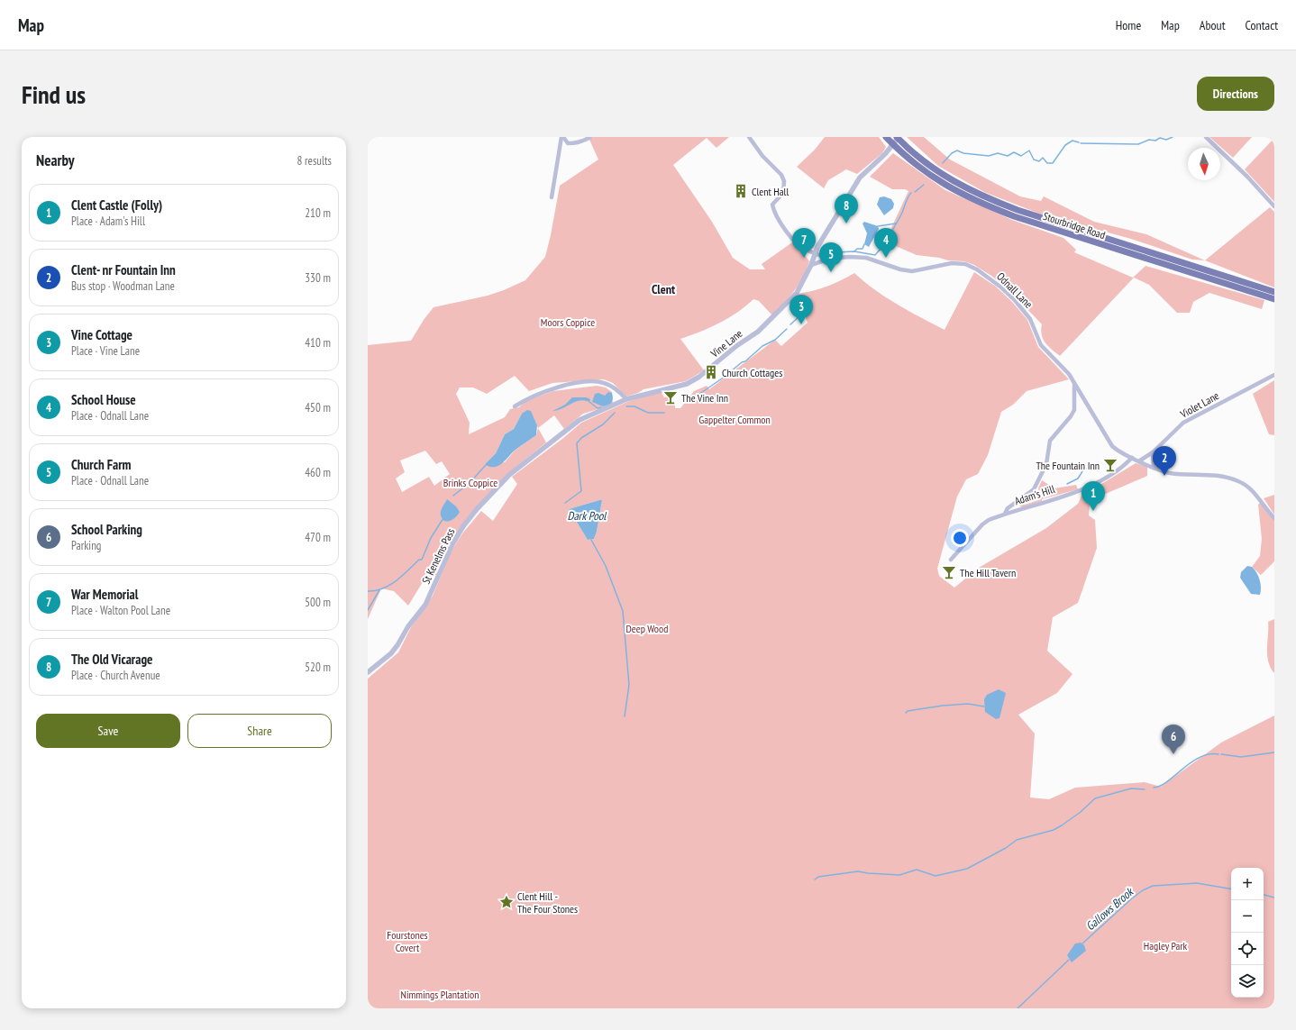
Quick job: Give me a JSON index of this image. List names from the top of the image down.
{
  "streets": {
    "highway": ["Stourbridge Road"],
    "street": [
      "Odnall Lane",
      "Vine Lane",
      "Violet Lane",
      "Adam's Hill",
      "St Kenelms Pass"
    ]
  },
  "crossings": [
    ["Stourbridge Road", "Vine Lane"],
    ["Odnall Lane", "Vine Lane"],
    ["Odnall Lane", "Violet Lane"],
    ["Odnall Lane", "Adam's Hill"],
    ["Vine Lane", "St Kenelms Pass"]
  ],
  "districts": ["Clent"],
  "water": ["Dark Pool", "Gallows Brook"],
  "parks": [
    "Moors Coppice",
    "Gappelter Common",
    "Brinks Coppice",
    "Deep Wood",
    "Fourstones Covert",
    "Hagley Park",
    "Nimmings Plantation"
  ],
  "places": {
    "building": ["Clent Hall", "Church Cottages"],
    "bar": ["The Vine Inn", "The Fountain Inn", "The Hill Tavern"],
    "place": ["Clent Hill - The Four Stones"]
  },
  "north": "bottom",
  "page": {
    "header": "Map",
    "nav": [
      "Home",
      "Map",
      "About",
      "Contact"
    ],
    "buttons": [
      "Directions",
      ["Save", "Share"]
    ],
    "title": "Find us",
    "heading": ["Nearby", "8 results"],
    "list": [
      {
        "mark": "1",
        "name": "Clent Castle (Folly)",
        "note": "Place · Adam's Hill",
        "value": "210 m"
      },
      {
        "mark": "2",
        "name": "Clent- nr Fountain Inn",
        "note": "Bus stop · Woodman Lane",
        "value": "330 m"
      },
      {
        "mark": "3",
        "name": "Vine Cottage",
        "note": "Place · Vine Lane",
        "value": "410 m"
      },
      {
        "mark": "4",
        "name": "School House",
        "note": "Place · Odnall Lane",
        "value": "450 m"
      },
      {
        "mark": "5",
        "name": "Church Farm",
        "note": "Place · Odnall Lane",
        "value": "460 m"
      },
      {
        "mark": "6",
        "name": "School Parking",
        "note": "Parking",
        "value": "470 m"
      },
      {
        "mark": "7",
        "name": "War Memorial",
        "note": "Place · Walton Pool Lane",
        "value": "500 m"
      },
      {
        "mark": "8",
        "name": "The Old Vicarage",
        "note": "Place · Church Avenue",
        "value": "520 m"
      }
    ],
    "pins": [
      "8",
      "4",
      "7",
      "5",
      "3",
      "2",
      "1",
      "6"
    ],
    "map_buttons": ["+", "−"]
  }
}
